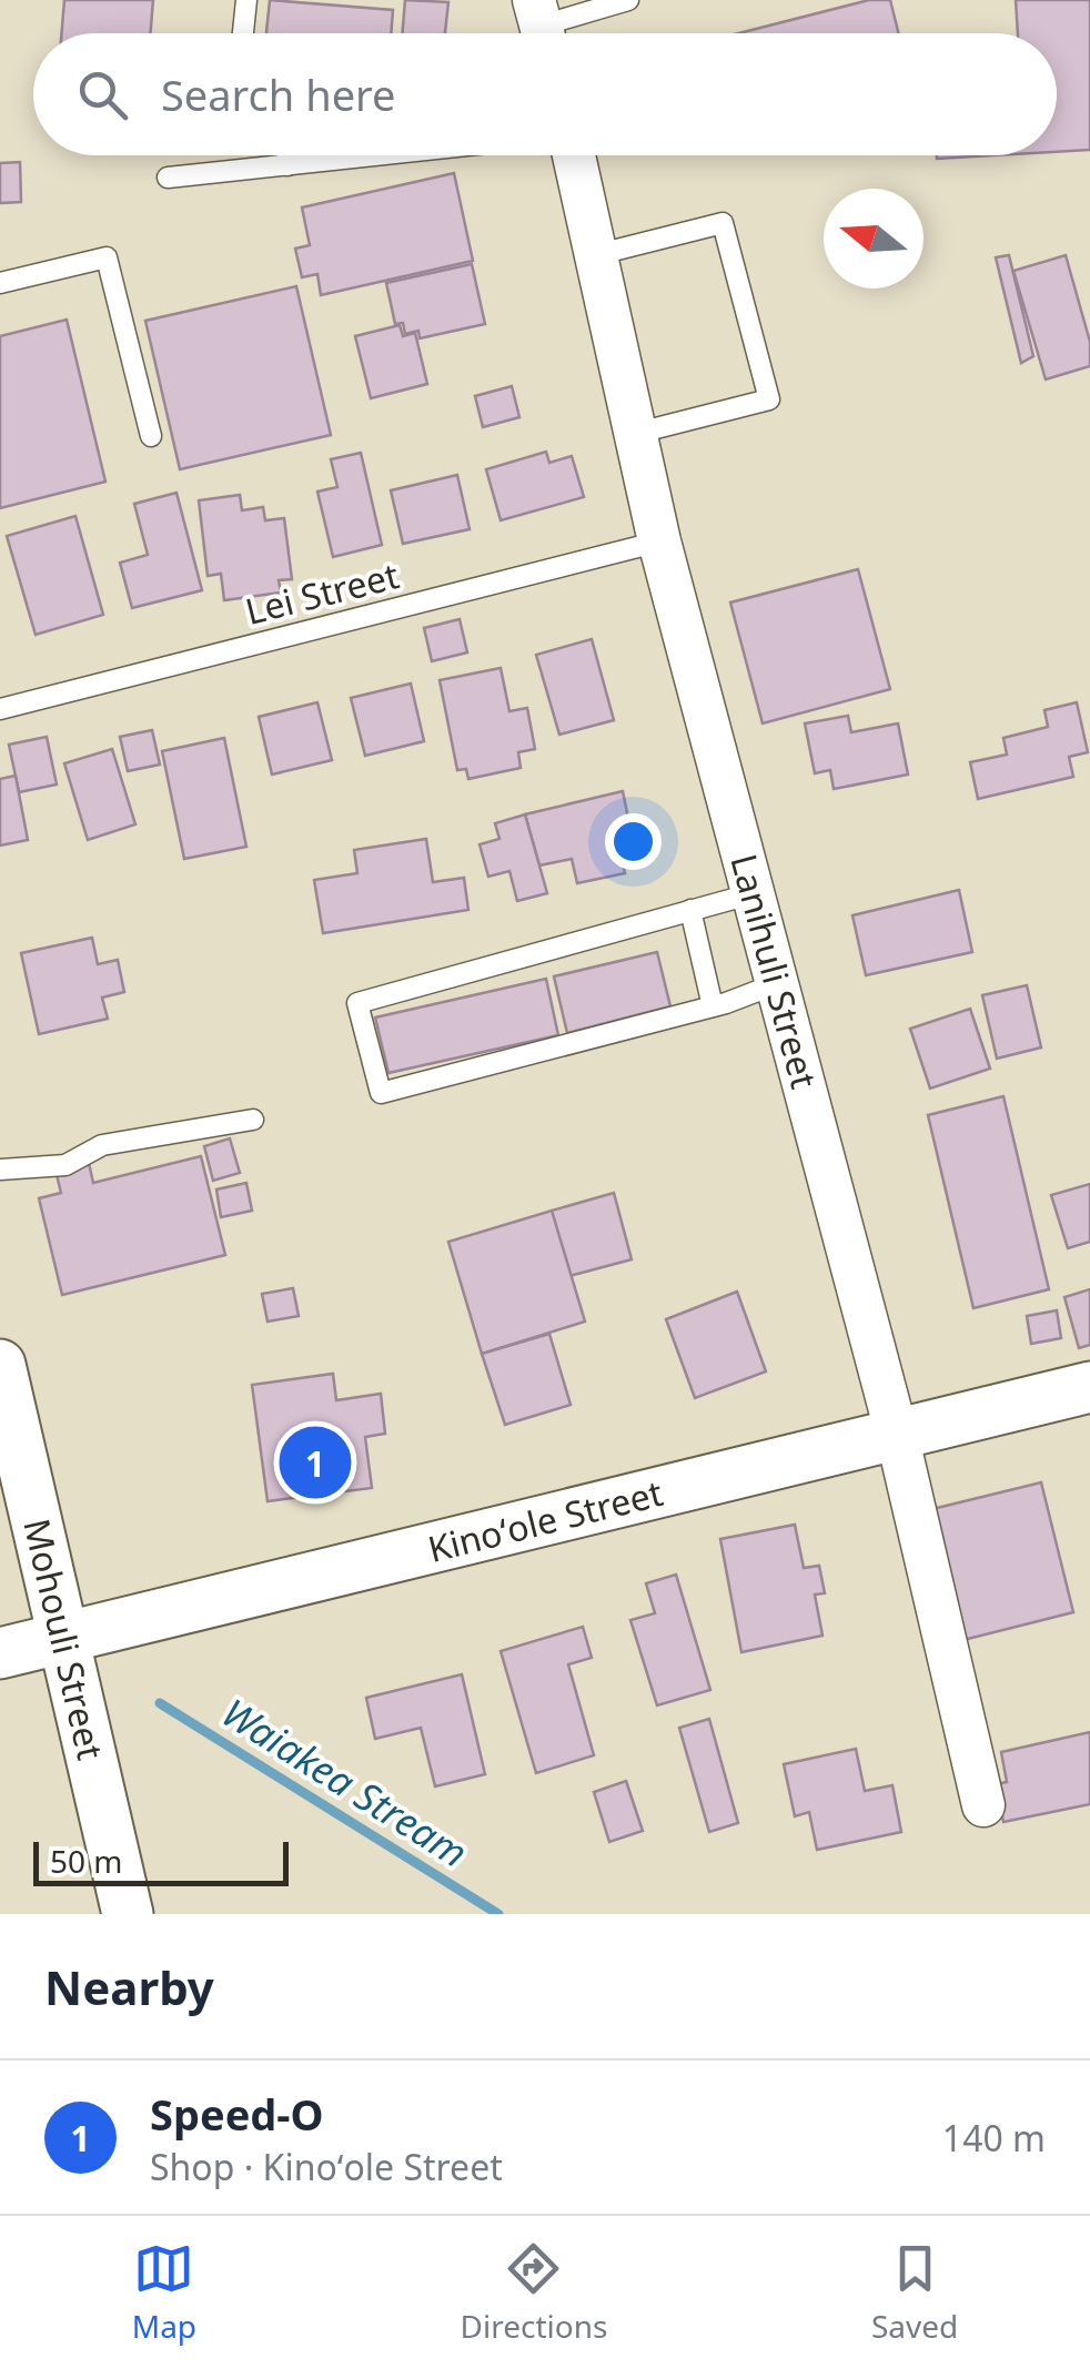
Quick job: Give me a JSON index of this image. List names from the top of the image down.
{
  "streets": {
    "street": ["Lanihuli Street", "Kinoʻole Street", "Mohouli Street"],
    "lane": ["Lei Street"]
  },
  "crossings": [
    ["Lei Street", "Lanihuli Street"],
    ["Lanihuli Street", "Kinoʻole Street"],
    ["Kinoʻole Street", "Mohouli Street"]
  ],
  "water": ["Waiakea Stream"],
  "scale_bar": "50 m",
  "north": "left",
  "page": {
    "search": "Search here",
    "pins": "1",
    "scale": "50 m",
    "heading": "Nearby",
    "list": [
      {
        "mark": "1",
        "name": "Speed-O",
        "note": "Shop · Kinoʻole Street",
        "value": "140 m"
      }
    ],
    "nav": ["Map", "Directions", "Saved"]
  }
}
